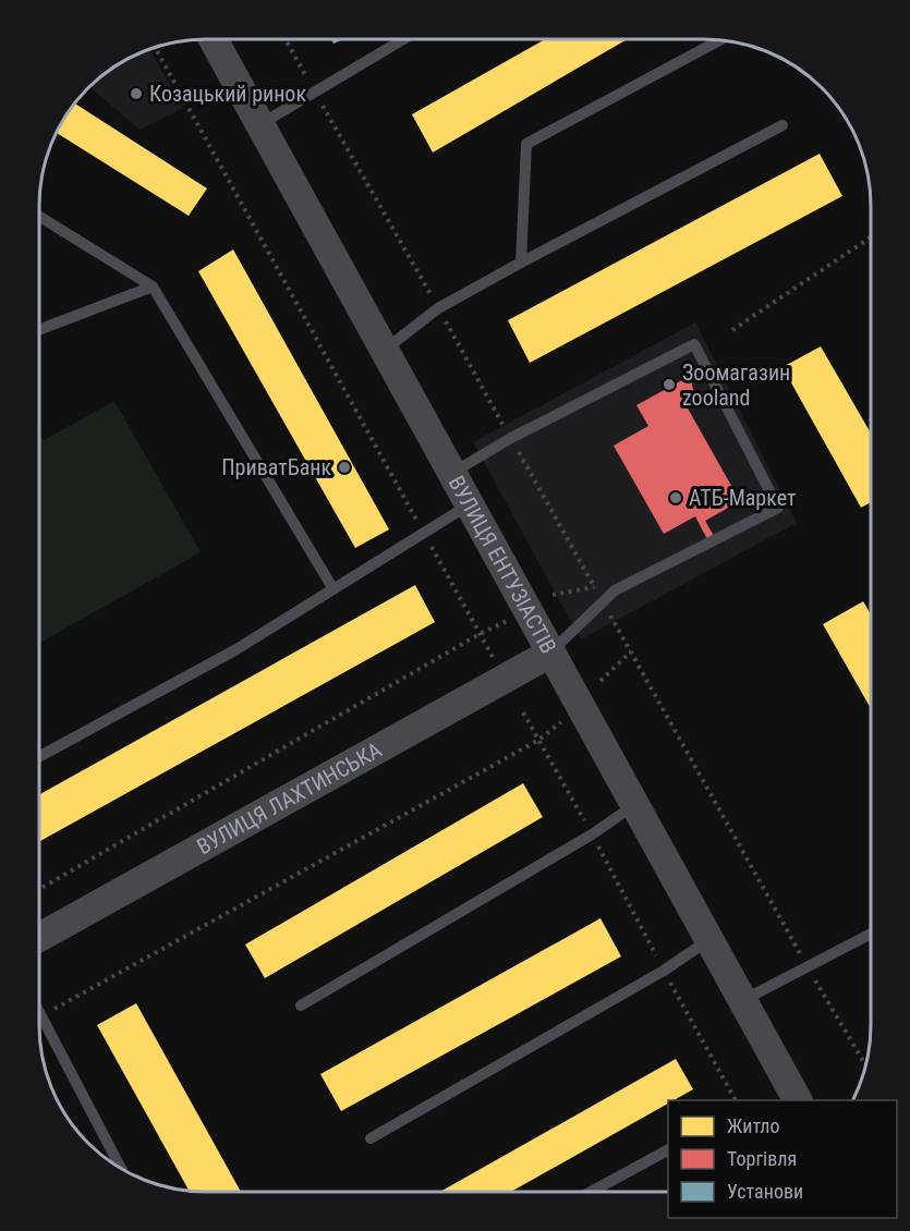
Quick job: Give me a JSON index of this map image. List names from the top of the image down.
{
  "streets": {
    "street": ["ВУЛИЦЯ ЕНТУЗІАСТІВ", "ВУЛИЦЯ ЛАХТИНСЬКА"]
  },
  "crossings": [
    ["ВУЛИЦЯ ЕНТУЗІАСТІВ", "ВУЛИЦЯ ЛАХТИНСЬКА"]
  ],
  "places": [
    "Козацький ринок",
    "Зоомагазин zooland",
    "ПриватБанк",
    "АТБ-Маркет"
  ],
  "legend": ["Житло", "Торгівля", "Установи"]
}
